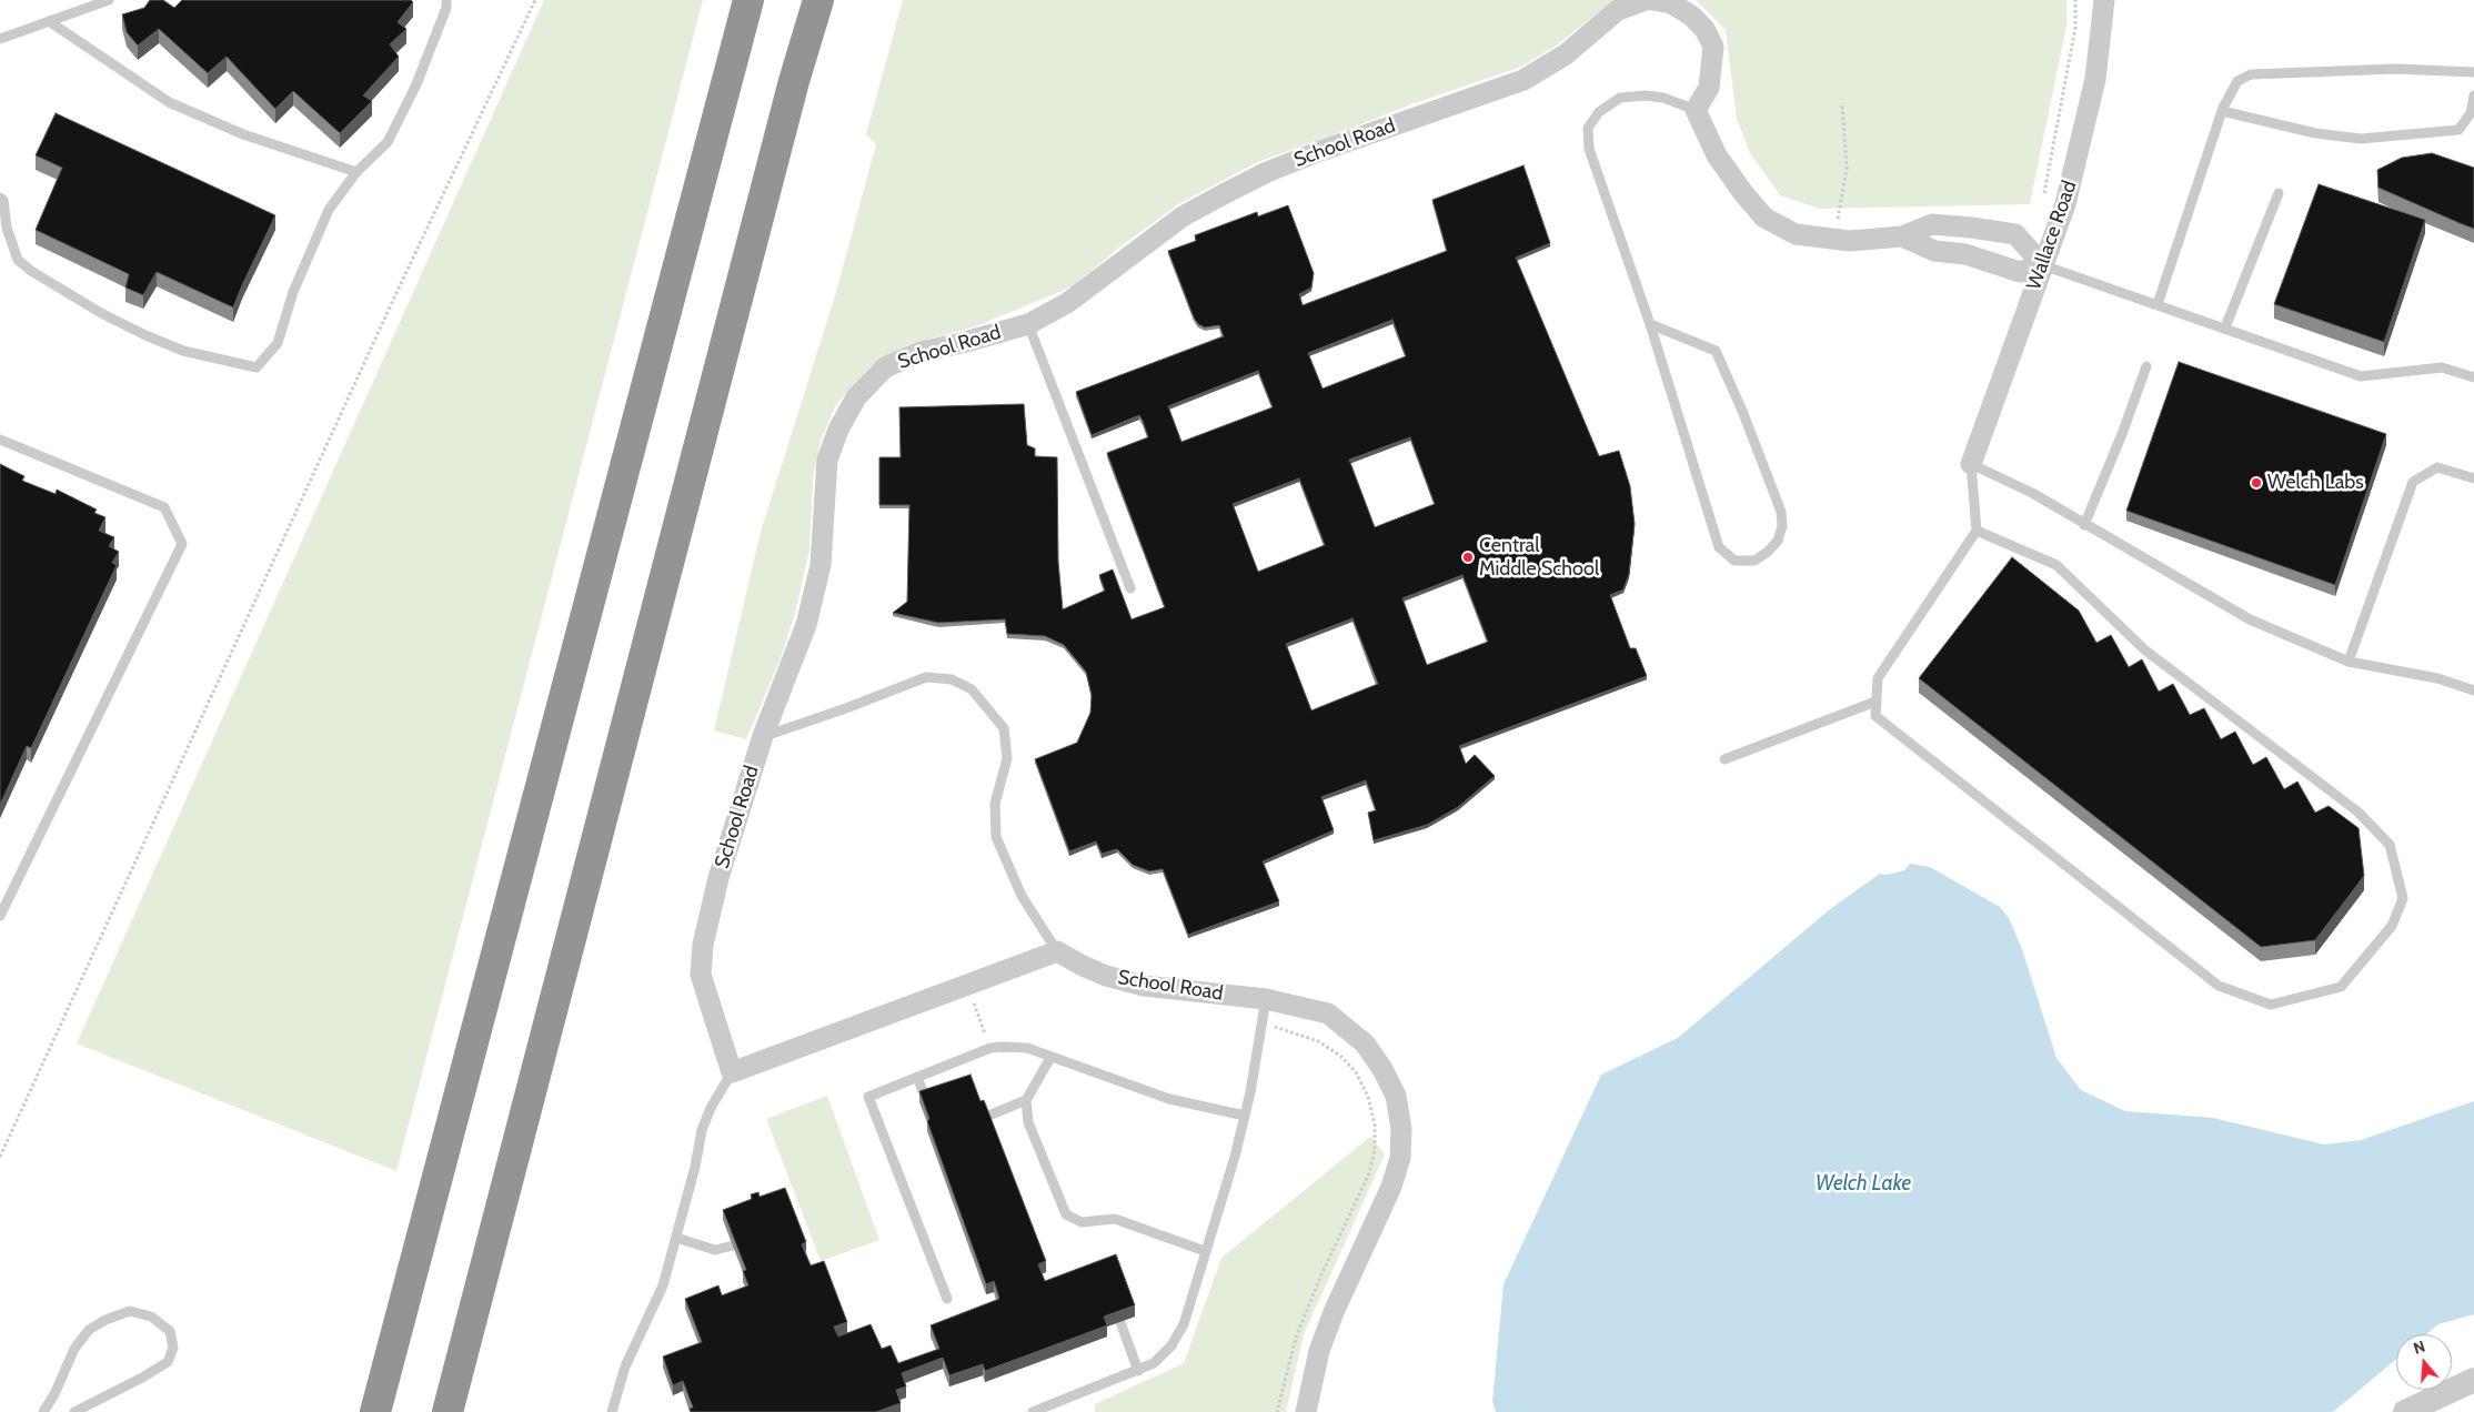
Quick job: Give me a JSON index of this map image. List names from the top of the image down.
{
  "streets": {
    "street": ["School Road", "Wallace Road"]
  },
  "water": ["Welch Lake"],
  "places": ["Welch Labs", "Central Middle School"],
  "north": "top"
}
